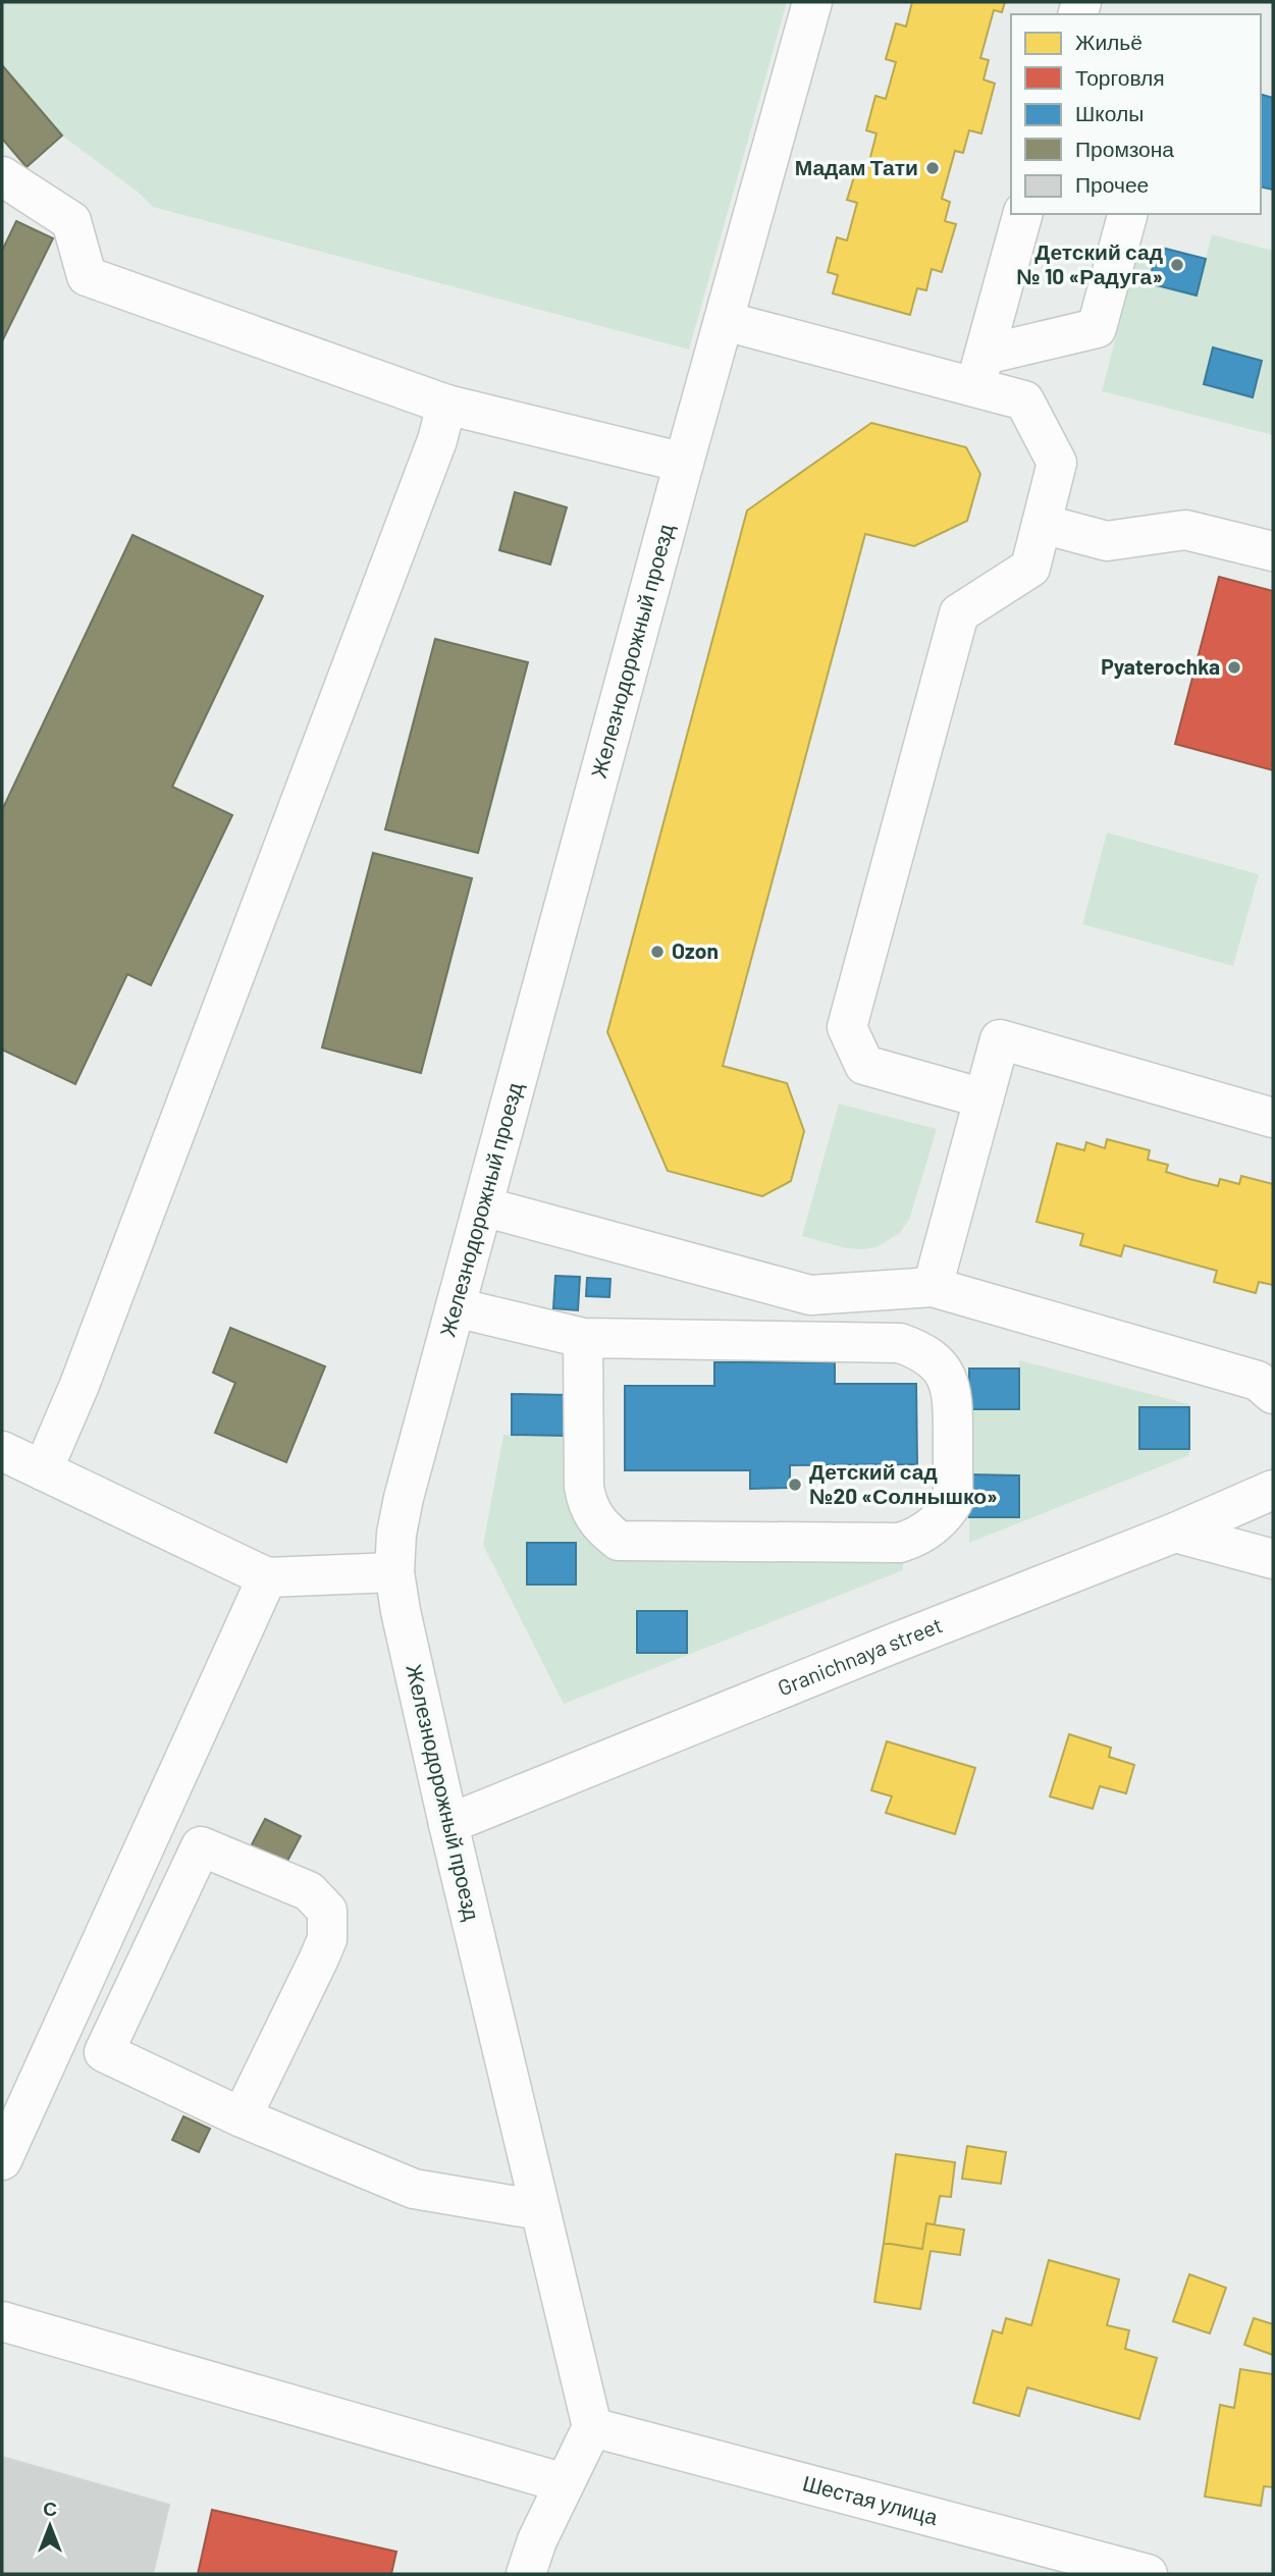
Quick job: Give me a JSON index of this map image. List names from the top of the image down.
{
  "streets": {
    "street": ["Железнодорожный проезд", "Granichnaya street", "Шестая улица"]
  },
  "crossings": [
    ["Железнодорожный проезд", "Granichnaya street"],
    ["Железнодорожный проезд", "Шестая улица"]
  ],
  "places": [
    "Мадам Тати",
    "Детский сад № 10 «Радуга»",
    "Pyaterochka",
    "Ozon",
    "Детский сад №20 «Солнышко»"
  ],
  "legend": [
    "Жильё",
    "Торговля",
    "Школы",
    "Промзона",
    "Прочее"
  ],
  "north": "top"
}
